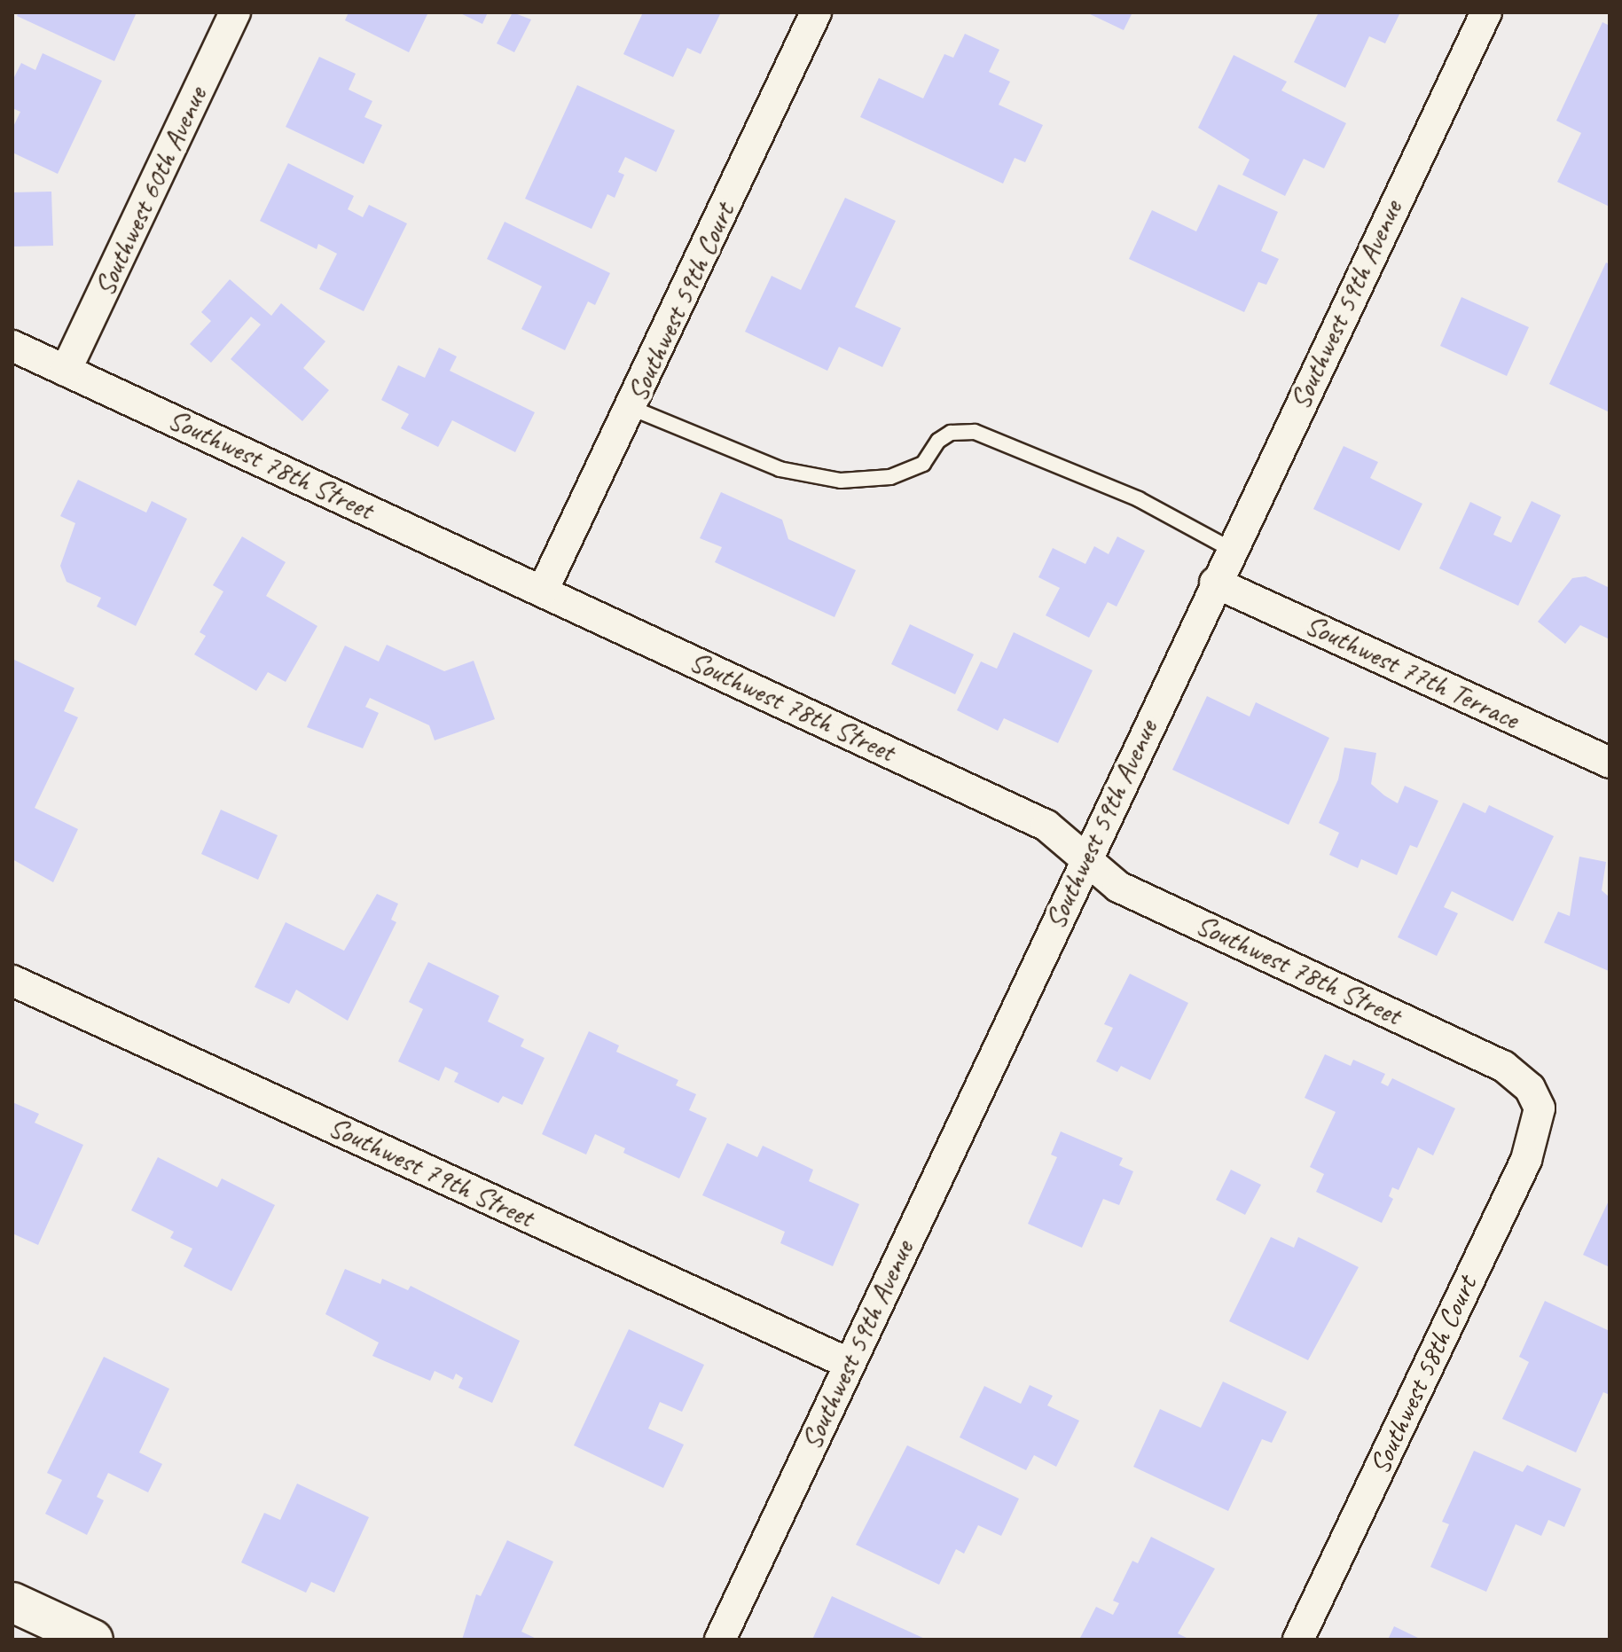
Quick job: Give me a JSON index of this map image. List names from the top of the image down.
{
  "streets": {
    "street": [
      "Southwest 60th Avenue",
      "Southwest 59th Court",
      "Southwest 59th Avenue",
      "Southwest 78th Street",
      "Southwest 77th Terrace",
      "Southwest 79th Street",
      "Southwest 58th Court"
    ]
  },
  "crossings": [
    ["Southwest 60th Avenue", "Southwest 78th Street"],
    ["Southwest 59th Court", "Southwest 78th Street"],
    ["Southwest 59th Avenue", "Southwest 78th Street"],
    ["Southwest 59th Avenue", "Southwest 77th Terrace"],
    ["Southwest 59th Avenue", "Southwest 79th Street"],
    ["Southwest 78th Street", "Southwest 58th Court"]
  ]
}
